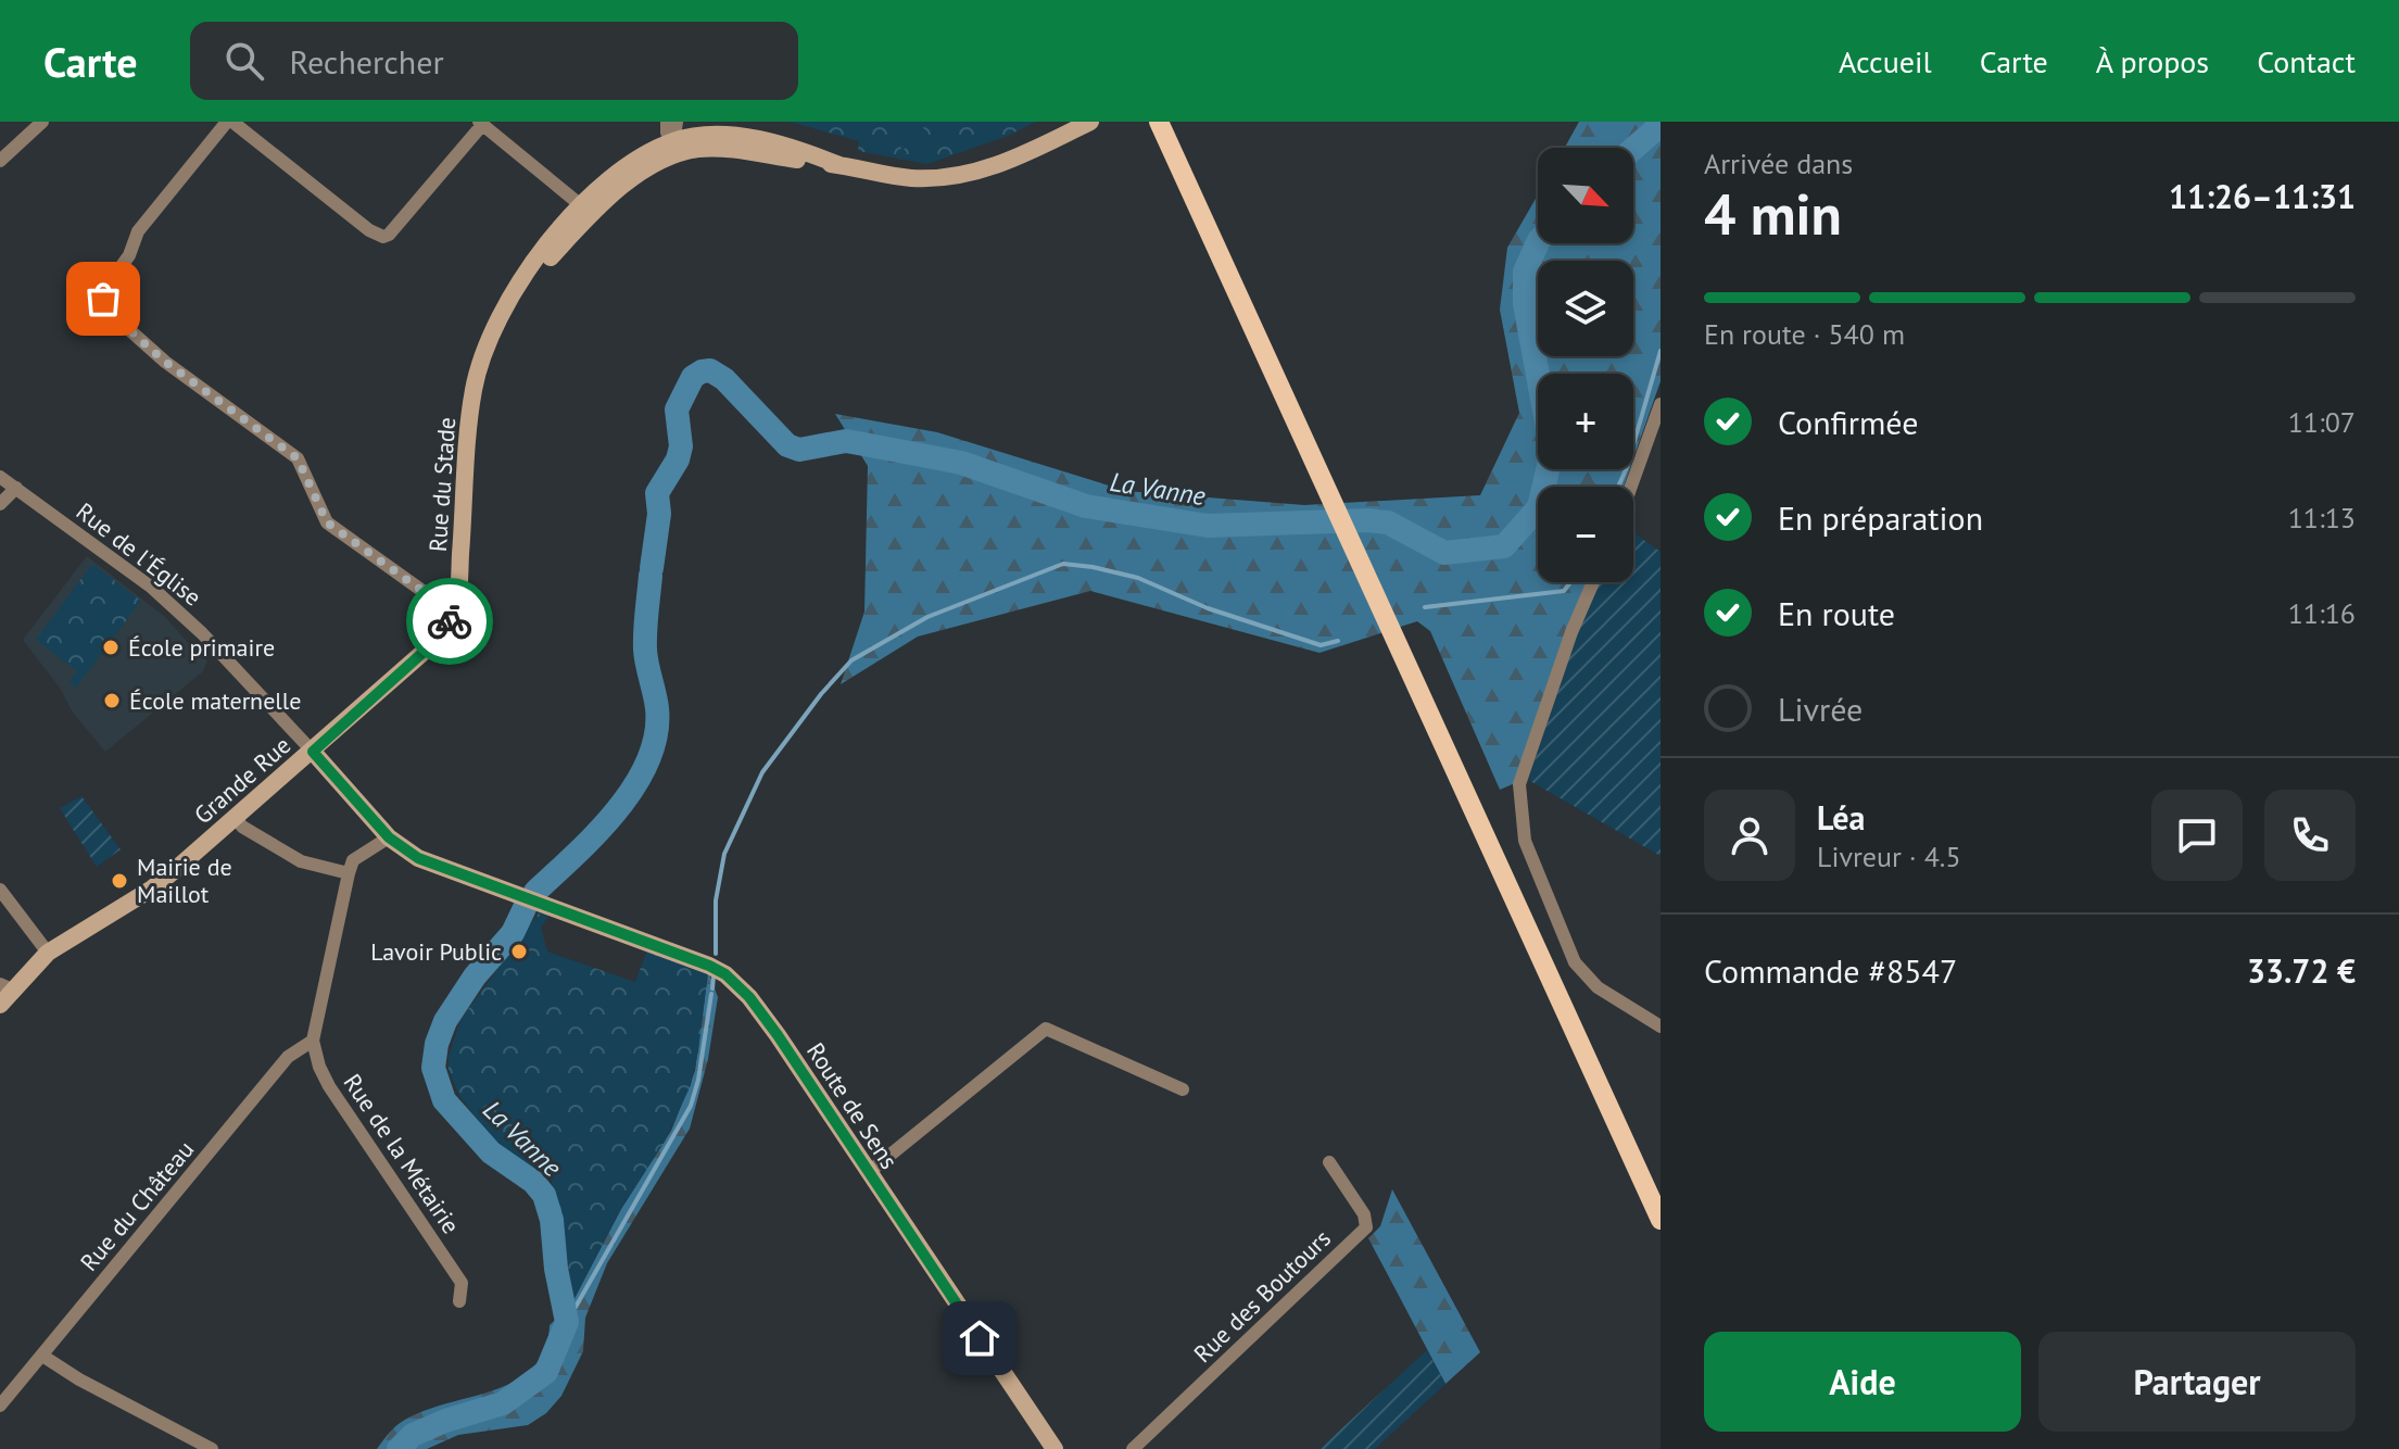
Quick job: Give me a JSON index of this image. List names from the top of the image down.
{
  "streets": {
    "street": [
      "Rue du Stade",
      "Rue de l'Église",
      "Grande Rue",
      "Route de Sens",
      "Rue de la Métairie",
      "Rue du Château",
      "Rue des Boutours"
    ]
  },
  "crossings": [
    ["Rue de l'Église", "Grande Rue"],
    ["Rue de l'Église", "Route de Sens"],
    ["Grande Rue", "Route de Sens"],
    ["Rue de la Métairie", "Rue du Château"]
  ],
  "water": ["La Vanne"],
  "places": [
    "École primaire",
    "École maternelle",
    "Mairie de Maillot",
    "Lavoir Public"
  ],
  "north": "bottom right",
  "page": {
    "header": "Carte",
    "search": "Rechercher",
    "nav": [
      "Accueil",
      "Carte",
      "À propos",
      "Contact"
    ],
    "heading": ["4 min", "Arrivée dans", "11:26–11:31"],
    "panel": [
      "Léa",
      "Livreur · 4.5",
      "Commande #8547",
      "33.72 €"
    ],
    "map_buttons": ["+", "−"],
    "bar": "En route · 540 m",
    "list": [
      ["Confirmée", "11:07"],
      ["En préparation", "11:13"],
      ["En route", "11:16"],
      "Livrée"
    ],
    "buttons": ["Aide", "Partager"]
  }
}
